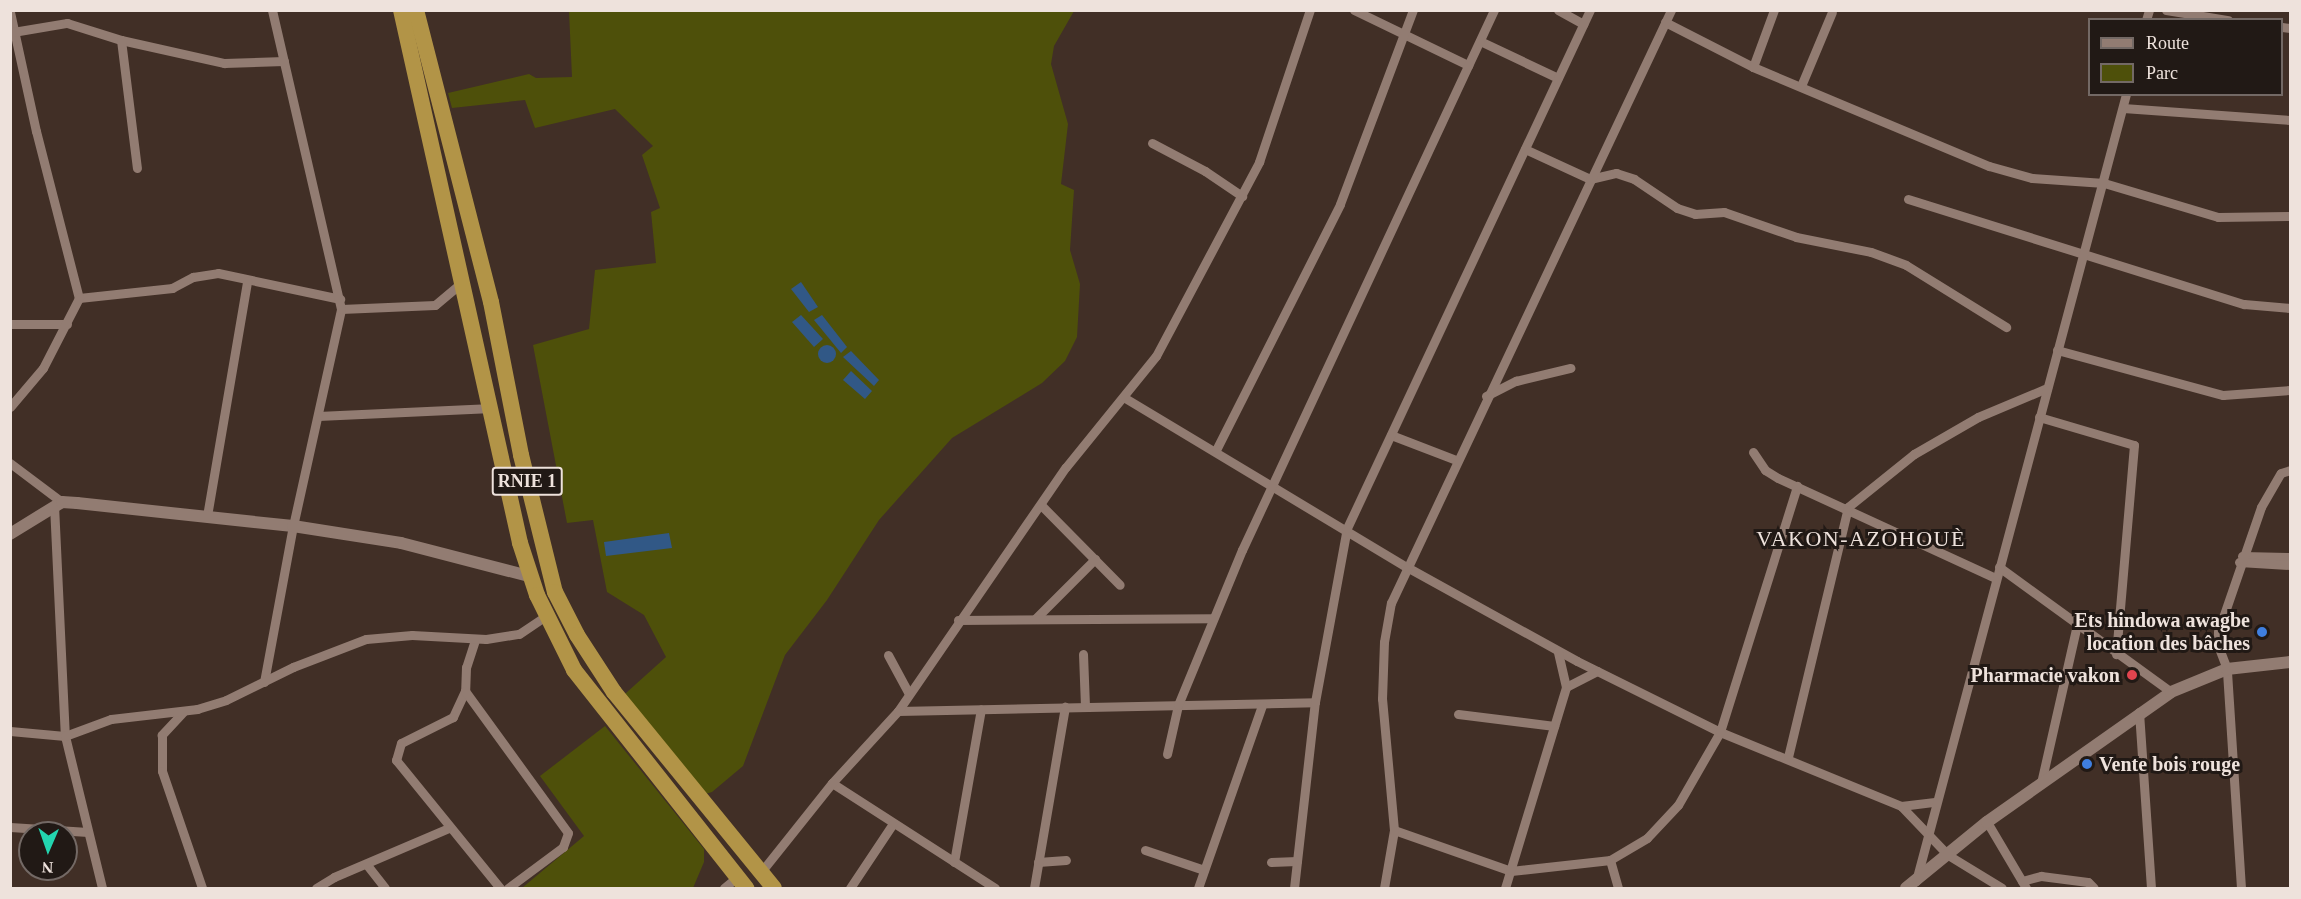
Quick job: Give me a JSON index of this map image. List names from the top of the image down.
{
  "streets": {
    "highway": ["RNIE 1"]
  },
  "districts": ["VAKON-AZOHOUÈ"],
  "places": ["Ets hindowa awagbe location des bâches", "Pharmacie vakon", "Vente bois rouge"],
  "legend": ["Route", "Parc"],
  "north": "bottom"
}
